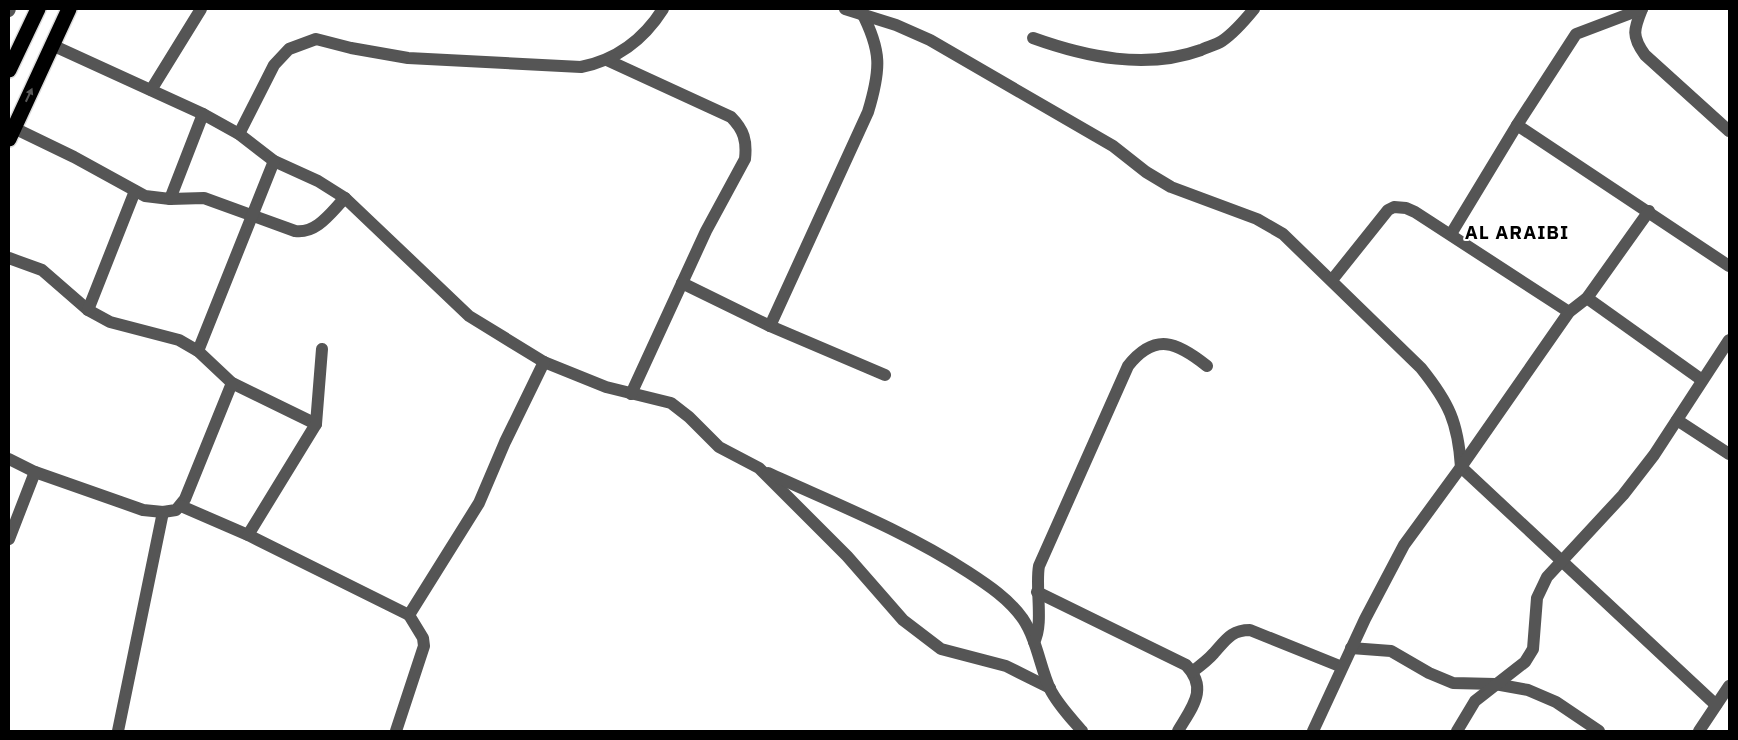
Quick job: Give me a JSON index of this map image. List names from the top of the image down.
{
  "districts": ["AL ARAIBI"]
}
